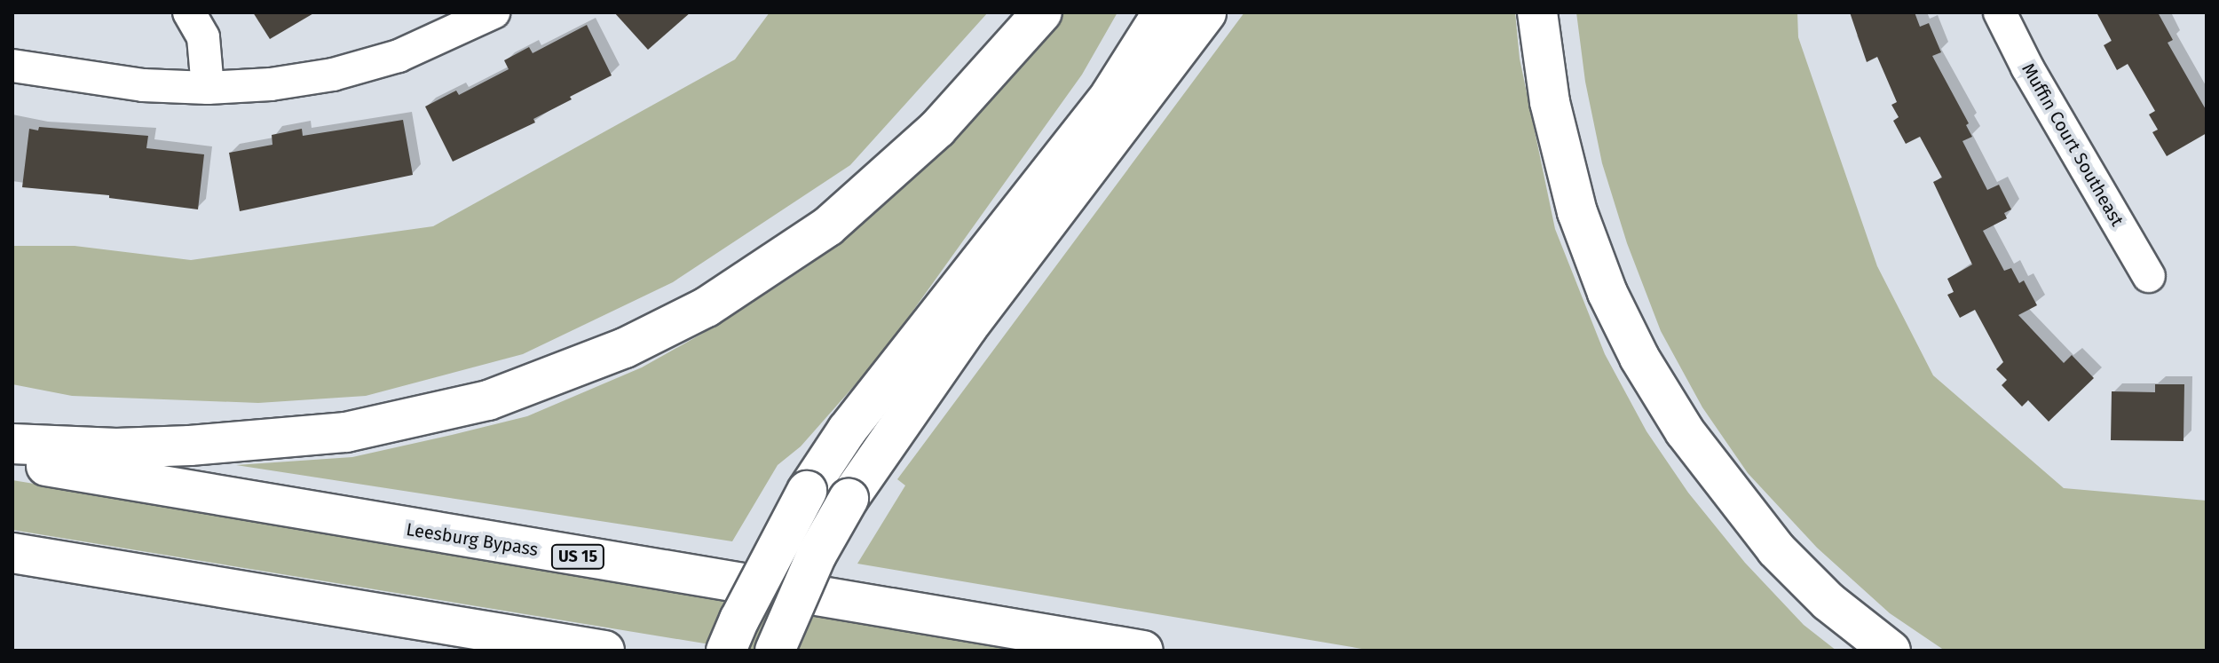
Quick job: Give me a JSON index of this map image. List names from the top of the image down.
{
  "streets": {
    "highway": ["Leesburg Bypass", "US 15"],
    "street": ["Muffin Court Southeast"]
  }
}
